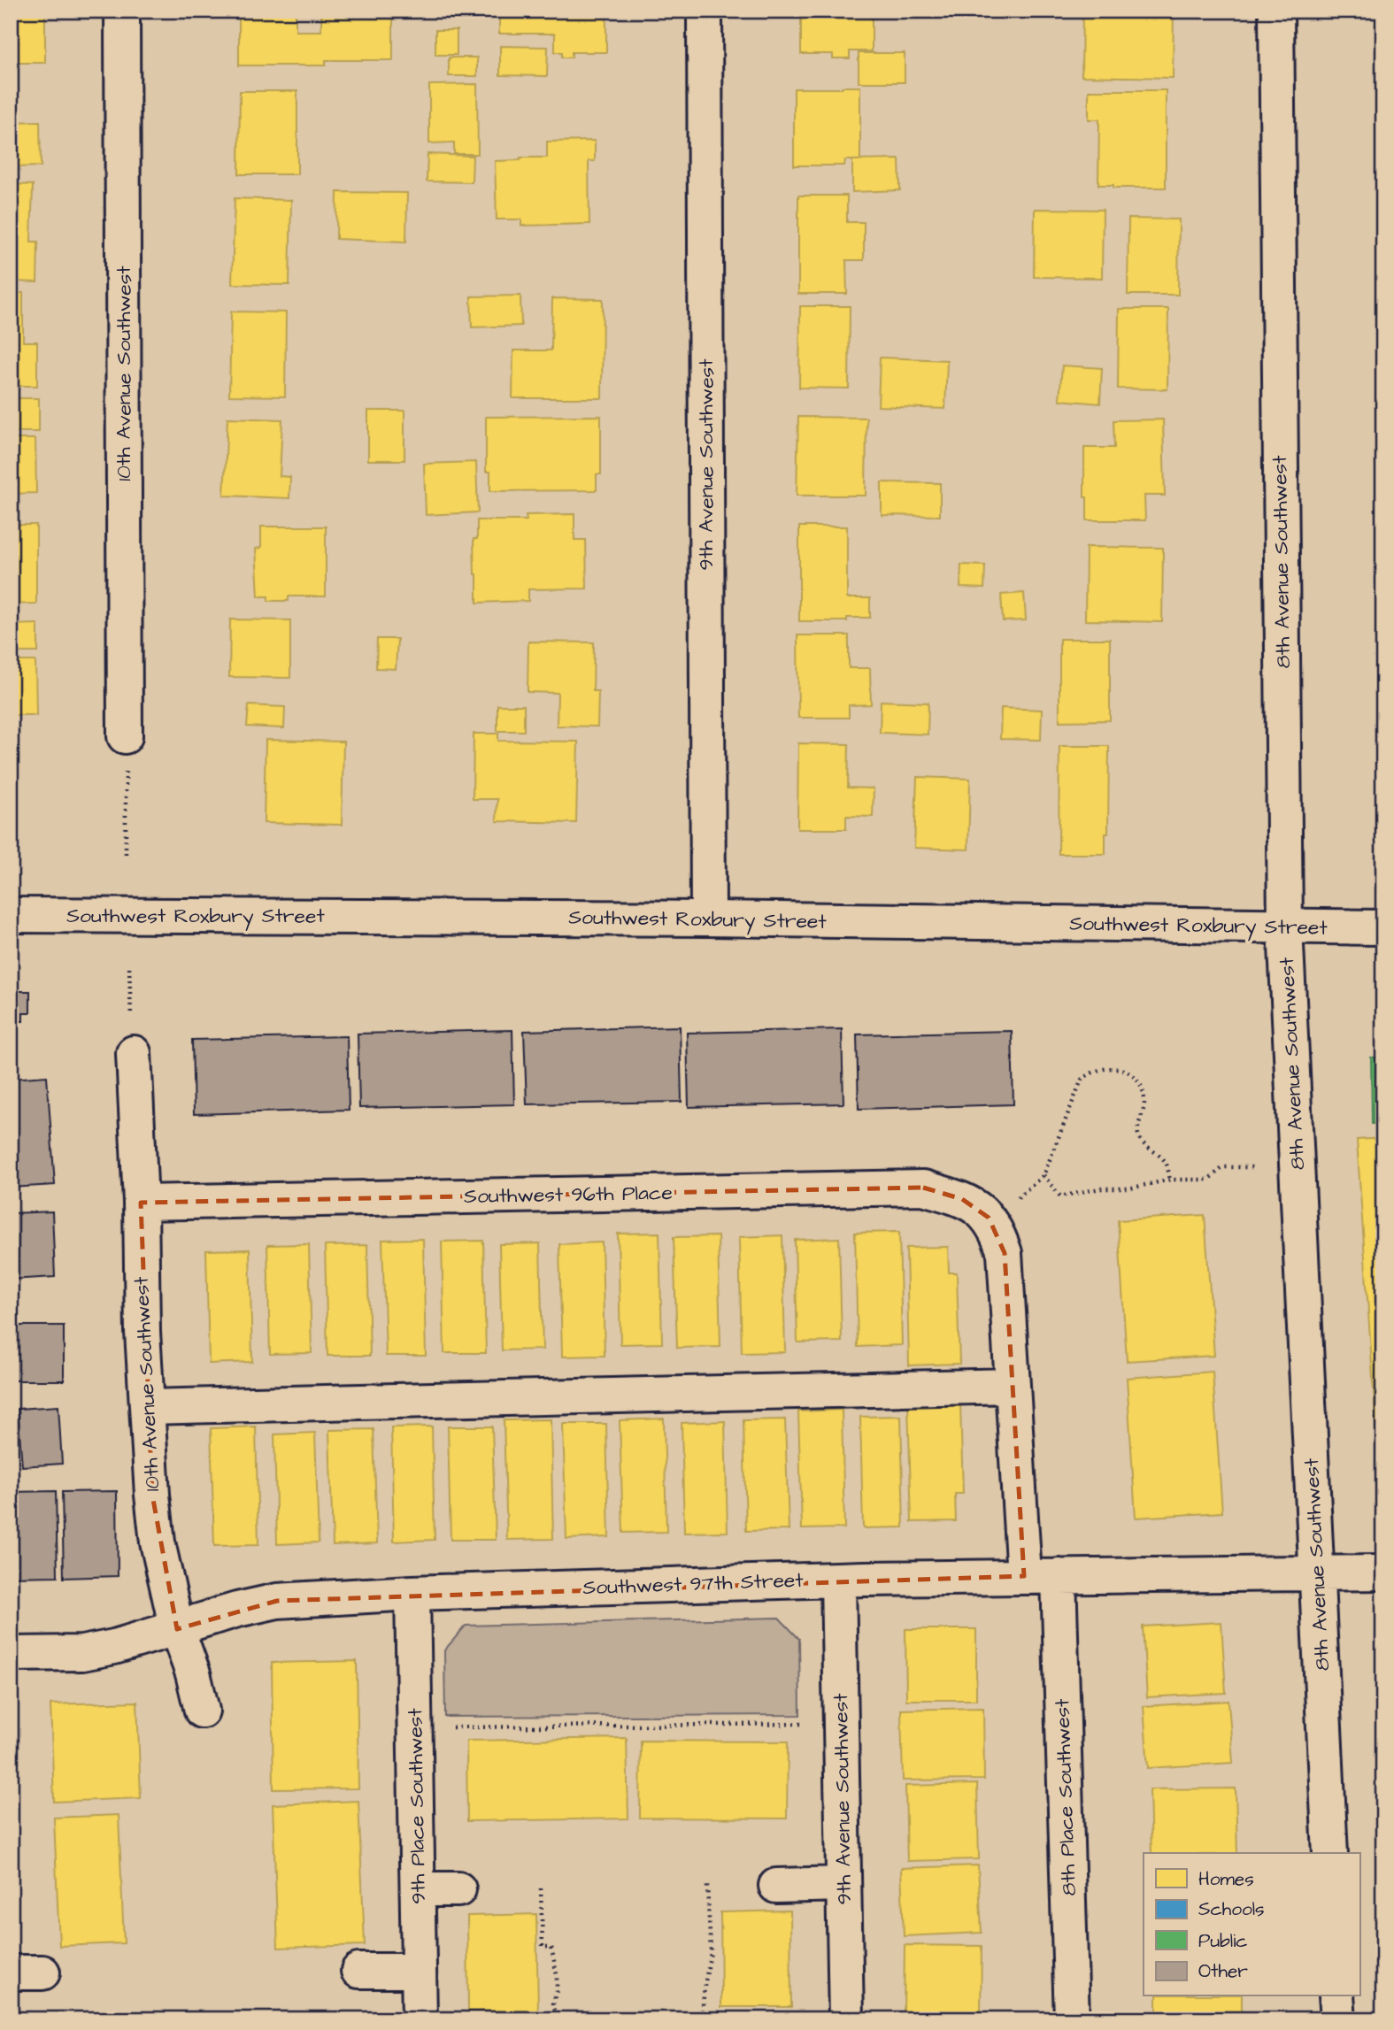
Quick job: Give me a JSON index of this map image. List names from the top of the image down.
{
  "streets": {
    "street": [
      "10th Avenue Southwest",
      "9th Avenue Southwest",
      "8th Avenue Southwest",
      "Southwest Roxbury Street",
      "Southwest 96th Place",
      "Southwest 97th Street",
      "8th Place Southwest",
      "9th Place Southwest"
    ]
  },
  "crossings": [
    ["10th Avenue Southwest", "Southwest 96th Place"],
    ["10th Avenue Southwest", "Southwest 97th Street"],
    ["9th Avenue Southwest", "Southwest Roxbury Street"],
    ["9th Avenue Southwest", "Southwest 97th Street"],
    ["8th Avenue Southwest", "Southwest Roxbury Street"],
    ["8th Avenue Southwest", "Southwest 97th Street"],
    ["Southwest 97th Street", "8th Place Southwest"],
    ["Southwest 97th Street", "9th Place Southwest"]
  ],
  "legend": [
    "Homes",
    "Schools",
    "Public",
    "Other"
  ]
}
